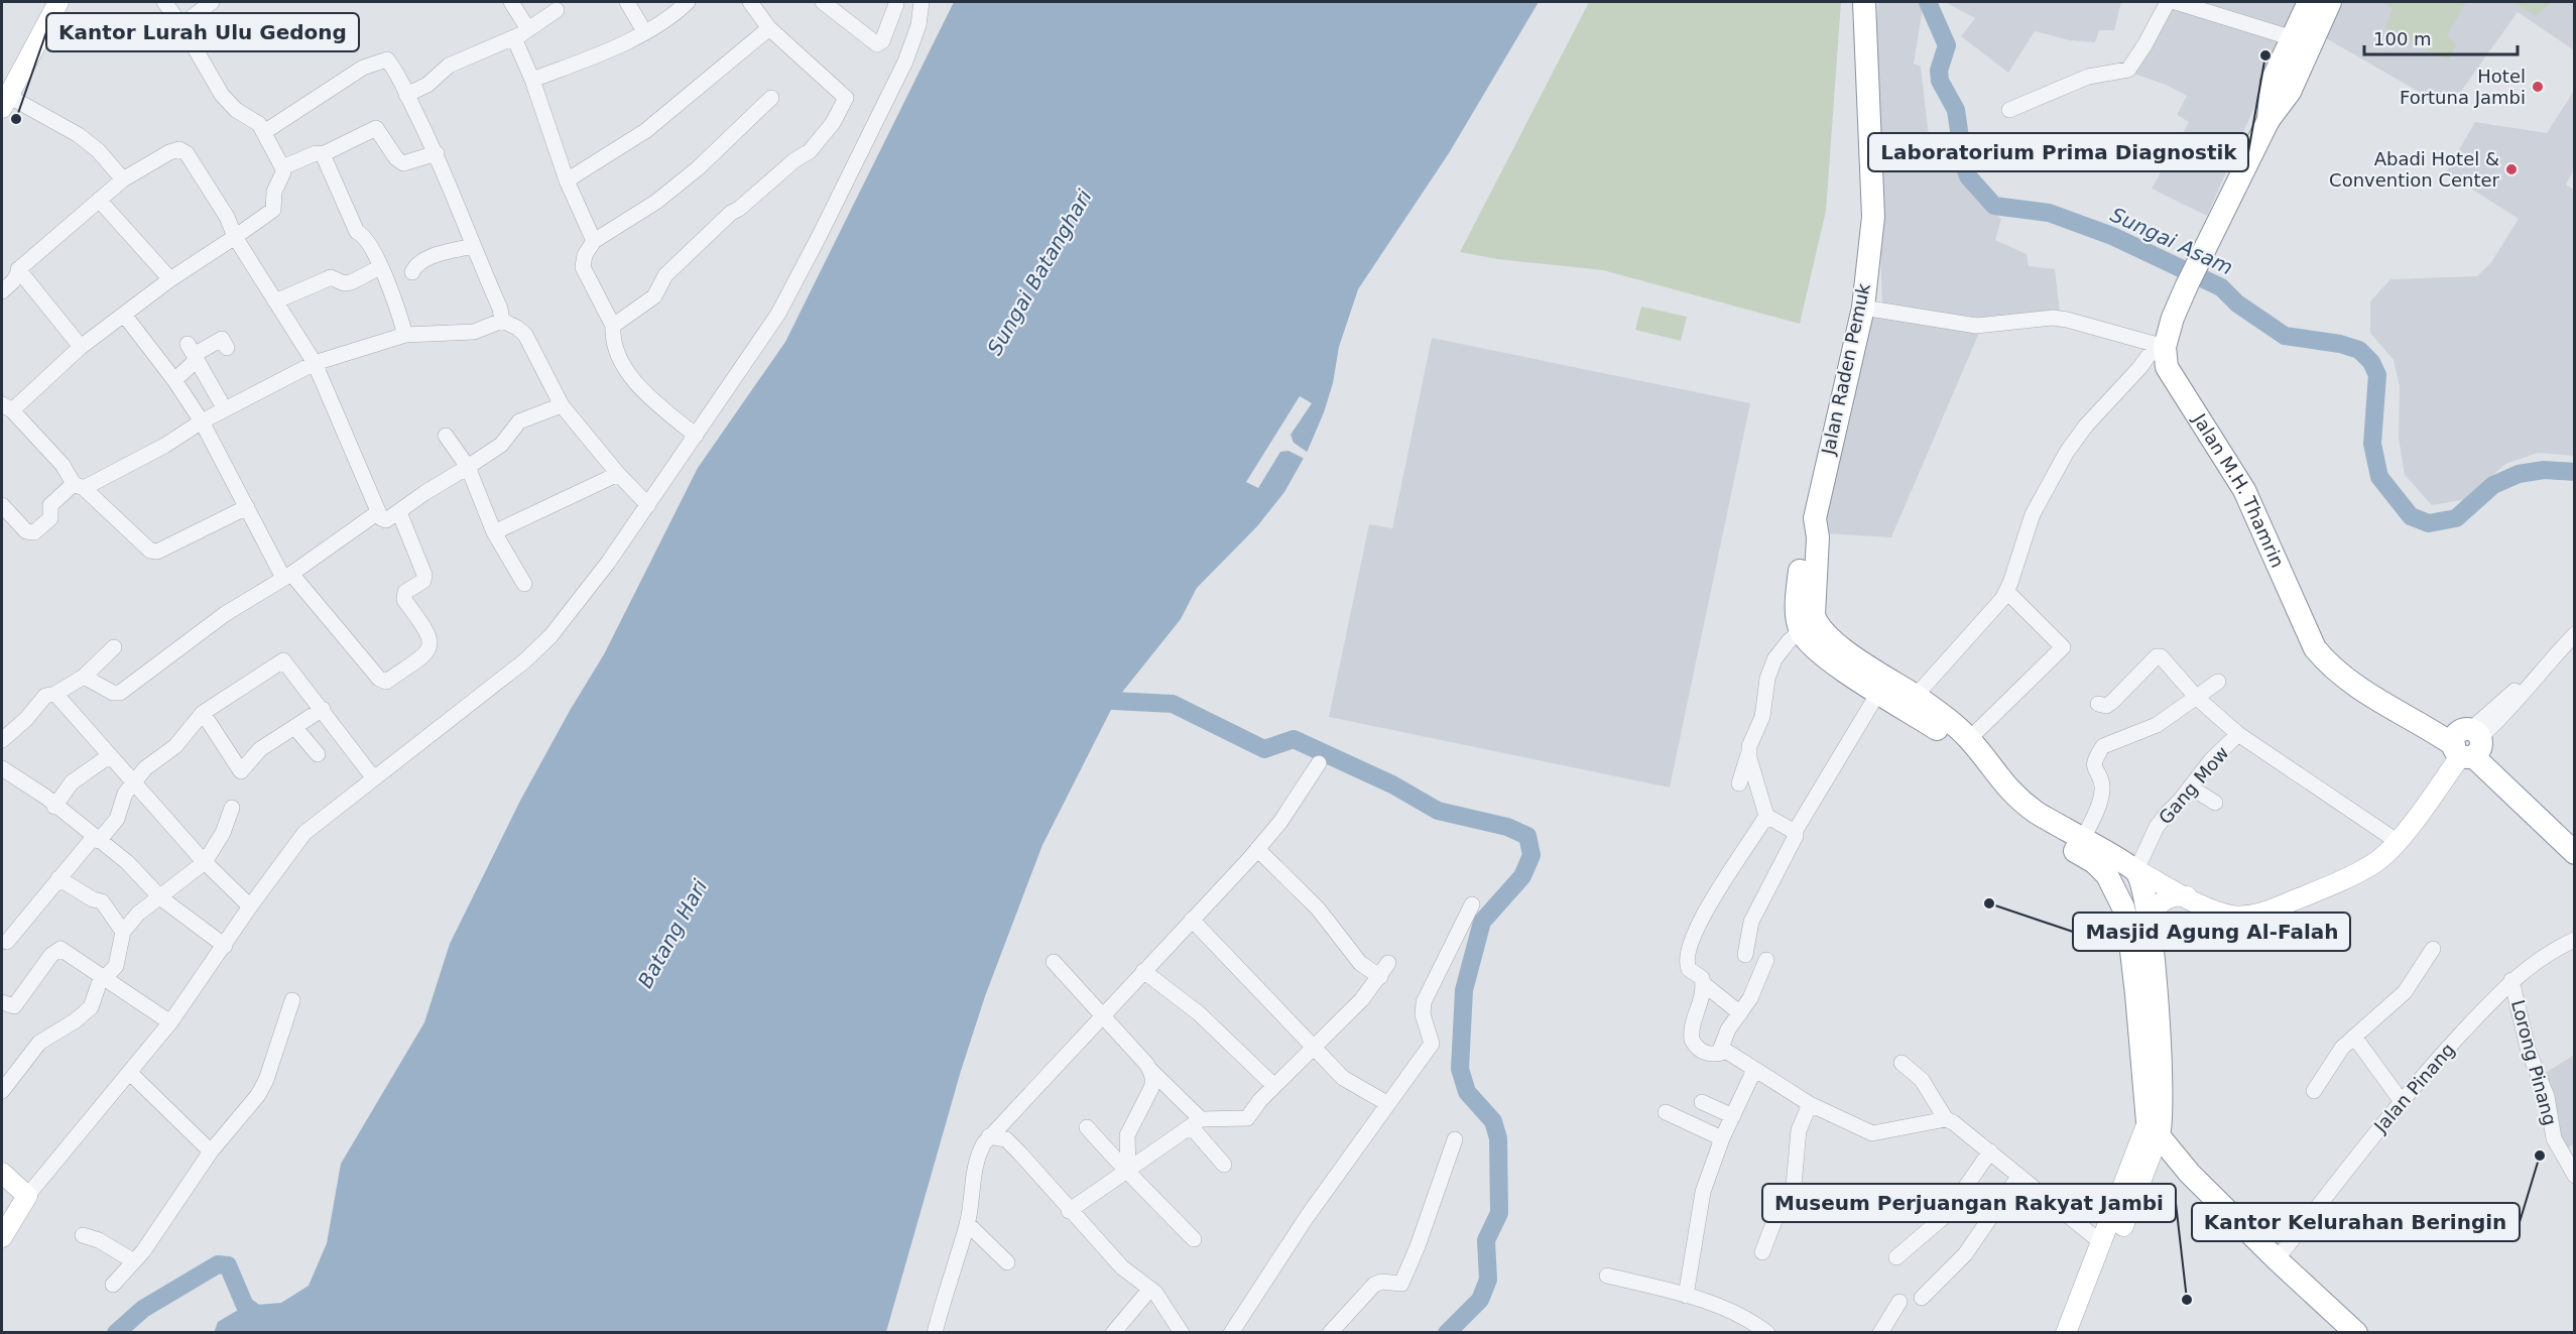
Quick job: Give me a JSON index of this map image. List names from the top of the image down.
{
  "streets": {
    "highway": ["Jalan Raden Pemuk", "Jalan M.H. Thamrin"],
    "street": ["Gang Mow", "Lorong Pinang", "Jalan Pinang"]
  },
  "crossings": [
    ["Lorong Pinang", "Jalan Pinang"]
  ],
  "water": ["Sungai Asam", "Sungai Batanghari", "Batang Hari"],
  "places": [
    "Laboratorium Prima Diagnostik",
    "Hotel Fortuna Jambi",
    "Kantor Lurah Ulu Gedong",
    "Abadi Hotel & Convention Center",
    "Masjid Agung Al-Falah",
    "Kantor Kelurahan Beringin",
    "Museum Perjuangan Rakyat Jambi"
  ],
  "scale_bar": "100 m"
}
